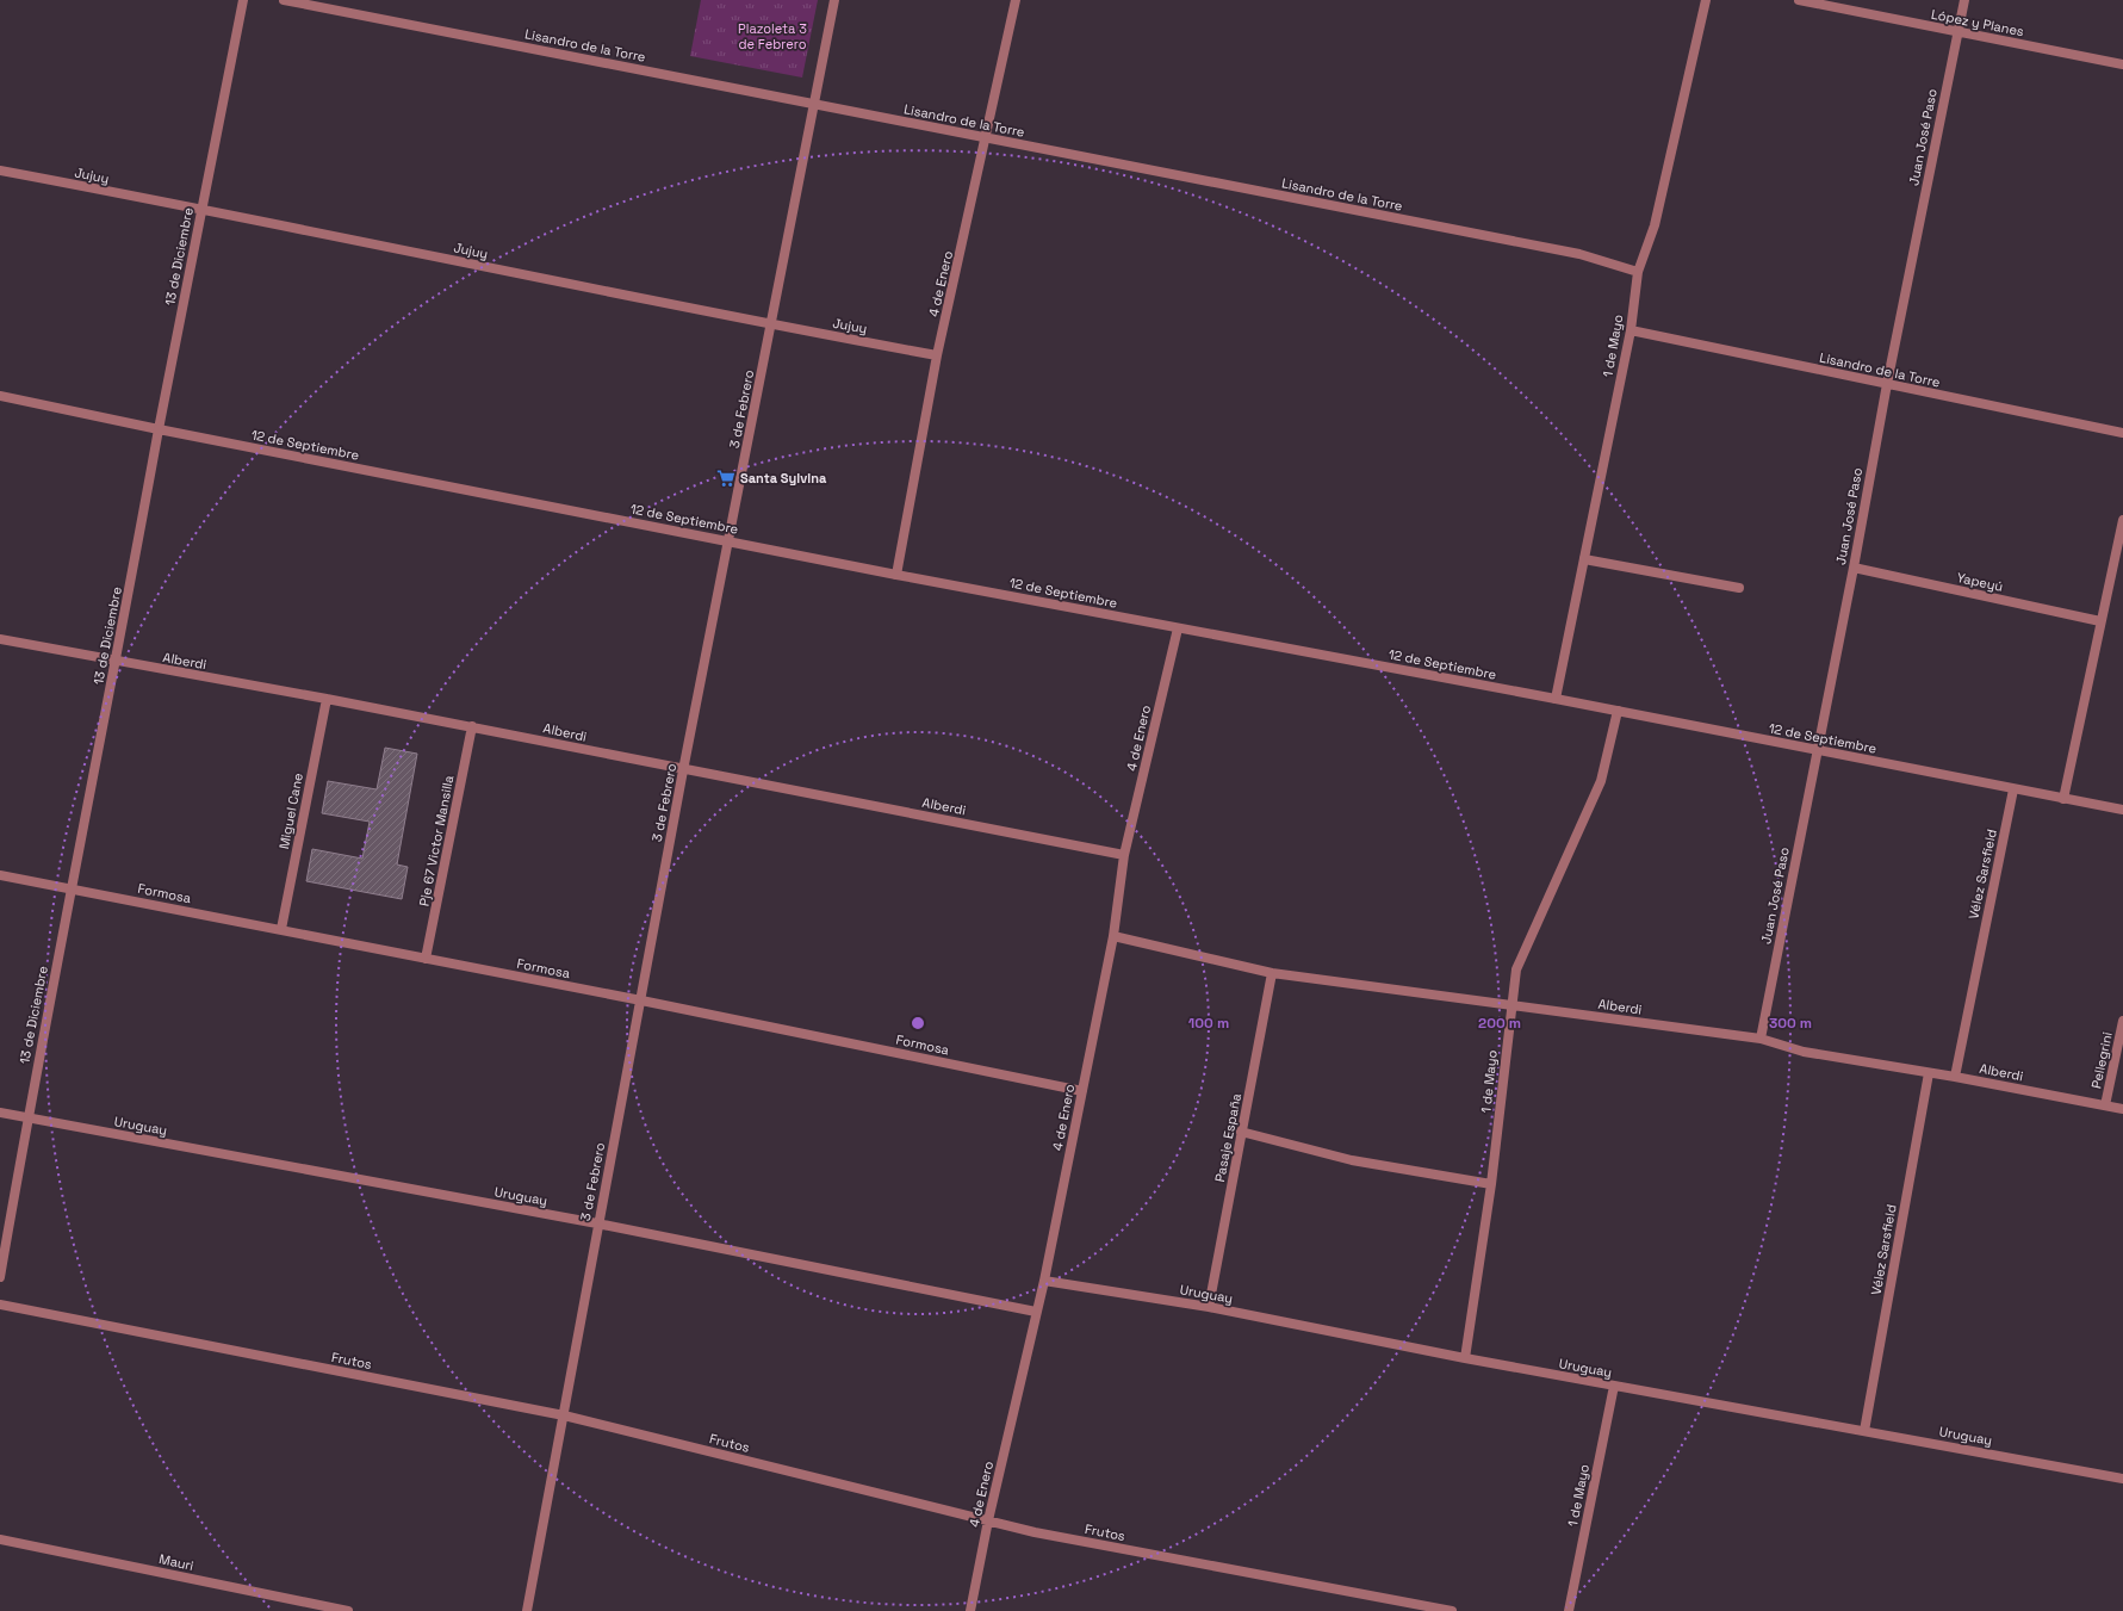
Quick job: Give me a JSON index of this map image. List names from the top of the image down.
{
  "streets": {
    "street": [
      "López y Planes",
      "Lisandro de la Torre",
      "Juan José Paso",
      "Jujuy",
      "13 de Diciembre",
      "4 de Enero",
      "1 de Mayo",
      "3 de Febrero",
      "12 de Septiembre",
      "Yapeyú",
      "Alberdi",
      "Miguel Cane",
      "Pje 67 Victor Mansilla",
      "Vélez Sarsfield",
      "Formosa",
      "Pellegrini",
      "Uruguay",
      "Pasaje España",
      "Frutos",
      "Mauri"
    ]
  },
  "crossings": [
    ["López y Planes", "Juan José Paso"],
    ["Lisandro de la Torre", "Juan José Paso"],
    ["Lisandro de la Torre", "4 de Enero"],
    ["Lisandro de la Torre", "1 de Mayo"],
    ["Lisandro de la Torre", "3 de Febrero"],
    ["Juan José Paso", "12 de Septiembre"],
    ["Juan José Paso", "Yapeyú"],
    ["Juan José Paso", "Alberdi"],
    ["Jujuy", "13 de Diciembre"],
    ["Jujuy", "4 de Enero"],
    ["Jujuy", "3 de Febrero"],
    ["13 de Diciembre", "12 de Septiembre"],
    ["13 de Diciembre", "Alberdi"],
    ["13 de Diciembre", "Formosa"],
    ["13 de Diciembre", "Uruguay"],
    ["4 de Enero", "12 de Septiembre"],
    ["4 de Enero", "Alberdi"],
    ["4 de Enero", "Formosa"],
    ["4 de Enero", "Uruguay"],
    ["4 de Enero", "Frutos"],
    ["1 de Mayo", "12 de Septiembre"],
    ["1 de Mayo", "Alberdi"],
    ["1 de Mayo", "Uruguay"],
    ["3 de Febrero", "12 de Septiembre"],
    ["3 de Febrero", "Alberdi"],
    ["3 de Febrero", "Formosa"],
    ["3 de Febrero", "Uruguay"],
    ["3 de Febrero", "Frutos"],
    ["12 de Septiembre", "Vélez Sarsfield"],
    ["Alberdi", "Miguel Cane"],
    ["Alberdi", "Pje 67 Victor Mansilla"],
    ["Alberdi", "Vélez Sarsfield"],
    ["Alberdi", "Pellegrini"],
    ["Alberdi", "Pasaje España"],
    ["Miguel Cane", "Formosa"],
    ["Pje 67 Victor Mansilla", "Formosa"],
    ["Vélez Sarsfield", "Uruguay"],
    ["Uruguay", "Pasaje España"]
  ],
  "parks": ["Plazoleta 3 de Febrero"],
  "places": {
    "supermarket": ["Santa Sylvina"]
  },
  "rings": ["100 m", "200 m", "300 m"]
}
